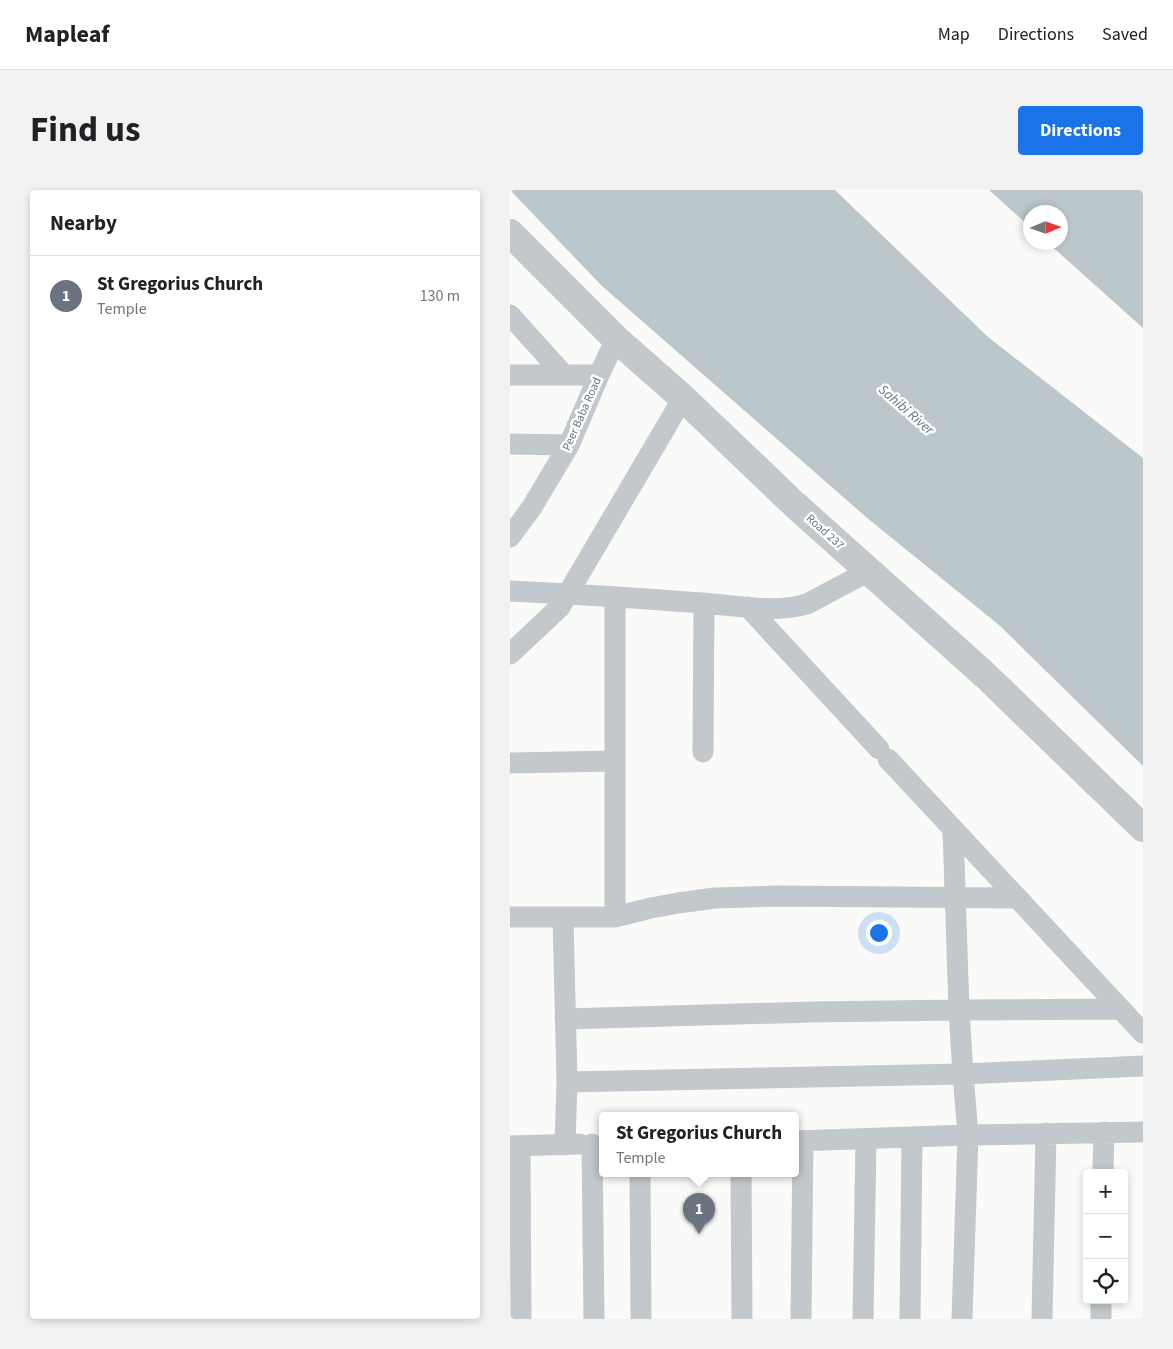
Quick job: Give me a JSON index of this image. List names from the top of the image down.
{
  "streets": {
    "street": ["Peer Baba Road", "Road 237"]
  },
  "crossings": [
    ["Peer Baba Road", "Road 237"]
  ],
  "water": ["Sahibi River"],
  "north": "right",
  "page": {
    "header": "Mapleaf",
    "nav": ["Map", "Directions", "Saved"],
    "title": "Find us",
    "buttons": "Directions",
    "heading": "Nearby",
    "list": [
      {
        "mark": "1",
        "name": "St Gregorius Church",
        "note": "Temple",
        "value": "130 m"
      }
    ],
    "popup": ["St Gregorius Church", "Temple"],
    "map_buttons": ["+", "−"],
    "pins": "1"
  }
}
